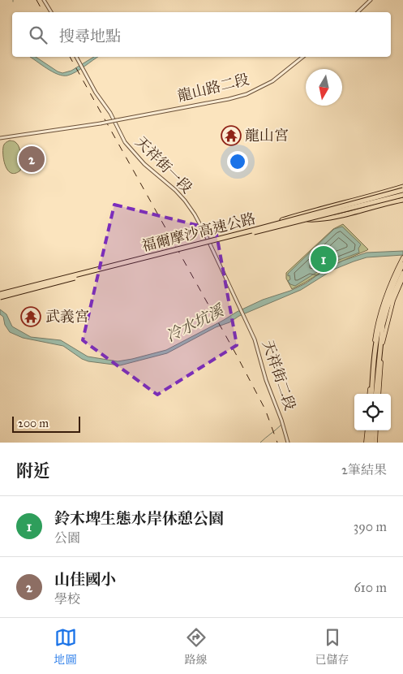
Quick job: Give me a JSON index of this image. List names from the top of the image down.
{
  "streets": {
    "highway": ["福爾摩沙高速公路"],
    "street": ["龍山路二段", "天祥街一段", "天祥街二段"]
  },
  "crossings": [
    ["天祥街一段", "天祥街二段"]
  ],
  "water": ["冷水坑溪"],
  "places": {
    "temple": ["龍山宮", "武義宮"]
  },
  "scale_bar": "200 m",
  "north": "bottom",
  "page": {
    "search": "搜尋地點",
    "pins": ["2", "1"],
    "scale": "200 m",
    "heading": ["附近", "2筆結果"],
    "list": [
      {
        "mark": "1",
        "name": "鈴木埤生態水岸休憩公園",
        "note": "公園",
        "value": "390 m"
      },
      {
        "mark": "2",
        "name": "山佳國小",
        "note": "學校",
        "value": "610 m"
      }
    ],
    "nav": ["地圖", "路線", "已儲存"]
  }
}
